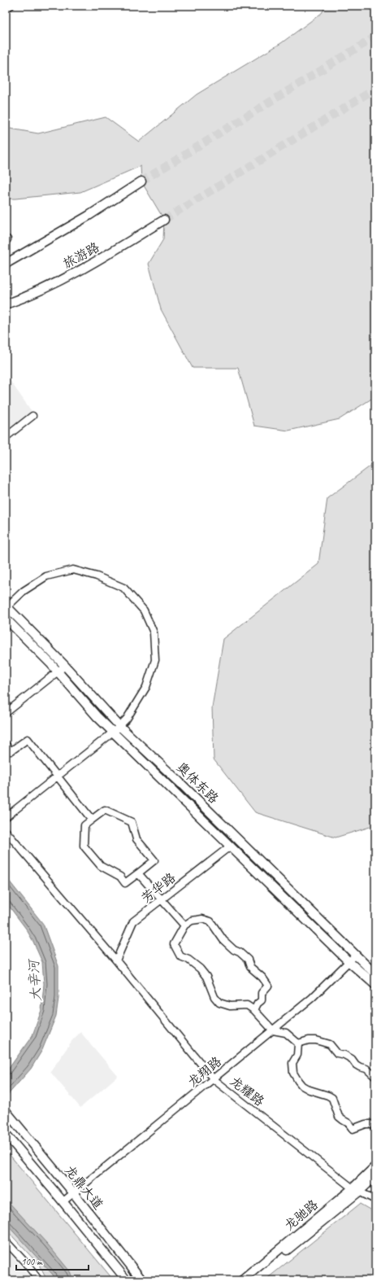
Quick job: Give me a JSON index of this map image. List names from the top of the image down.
{
  "streets": {
    "main road": [
      "旅游路",
      "奥体东路",
      "龙鼎大道",
      "龙驰路"
    ],
    "street": ["芳华路", "龙翔路", "龙耀路"]
  },
  "crossings": [
    ["奥体东路", "龙翔路"],
    ["芳华路", "龙耀路"],
    ["龙翔路", "龙耀路"],
    ["龙翔路", "龙鼎大道"],
    ["龙耀路", "龙驰路"]
  ],
  "water": ["大辛河"],
  "scale_bar": "100 m"
}
